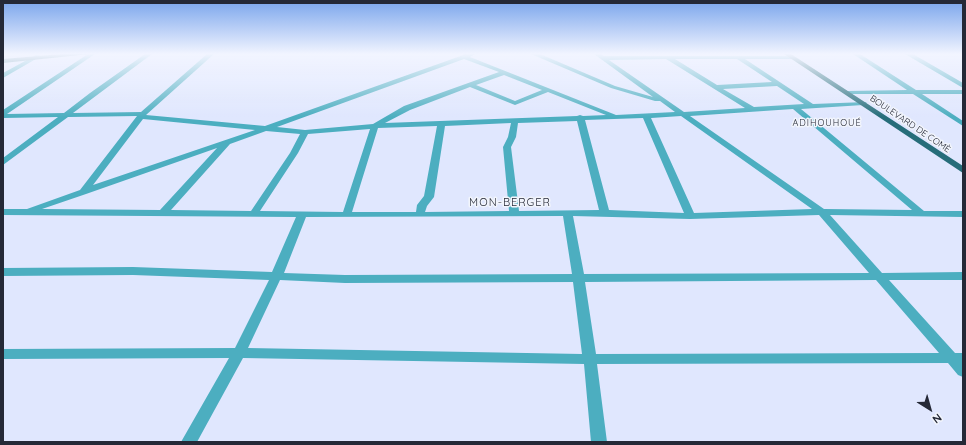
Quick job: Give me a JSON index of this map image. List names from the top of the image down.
{
  "streets": {
    "main road": ["BOULEVARD DE COMÈ"]
  },
  "districts": ["ADIHOUHOUÉ", "MON-BERGER"],
  "north": "bottom right"
}
